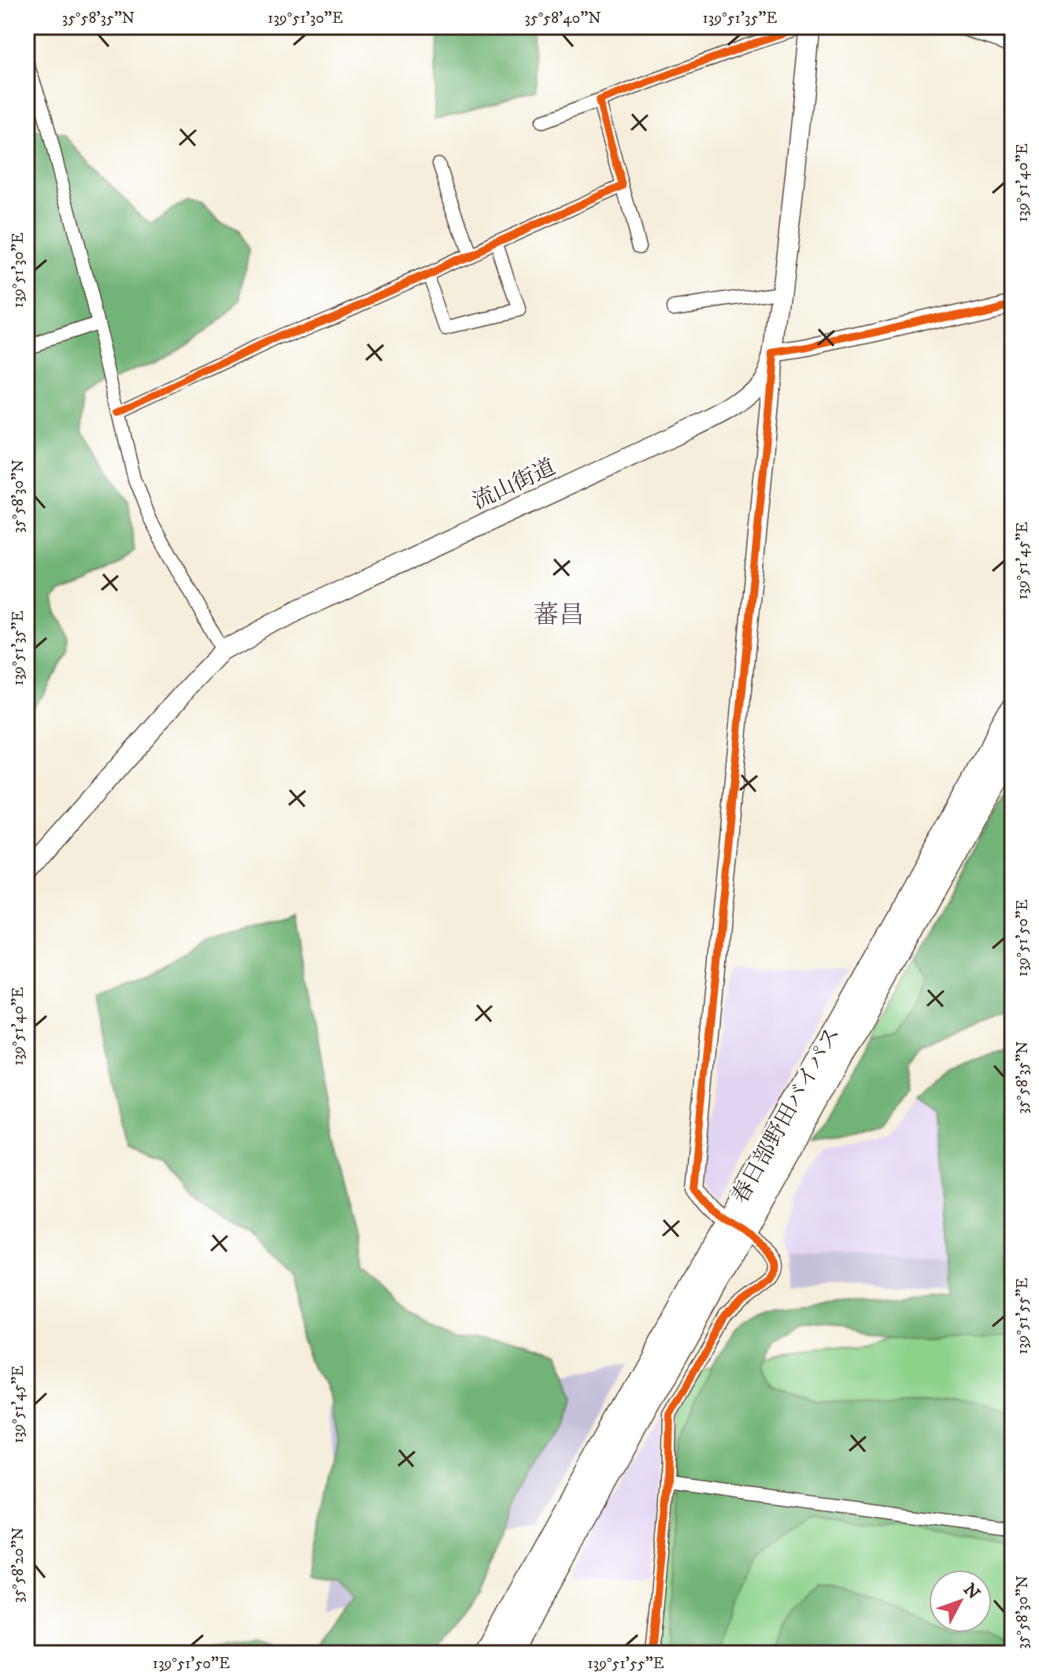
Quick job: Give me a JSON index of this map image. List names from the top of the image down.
{
  "streets": {
    "highway": ["春日部野田バイパス"],
    "main road": ["流山街道"]
  },
  "districts": ["蕃昌"],
  "north": "top right",
  "coordinates": [
    "35°58'35\"N",
    "139°51'30\"E",
    "35°58'40\"N",
    "139°51'35\"E",
    "139°51'40\"E",
    "35°58'30\"N",
    "139°51'45\"E",
    "139°51'50\"E",
    "139°51'55\"E",
    "35°58'20\"N"
  ]
}
